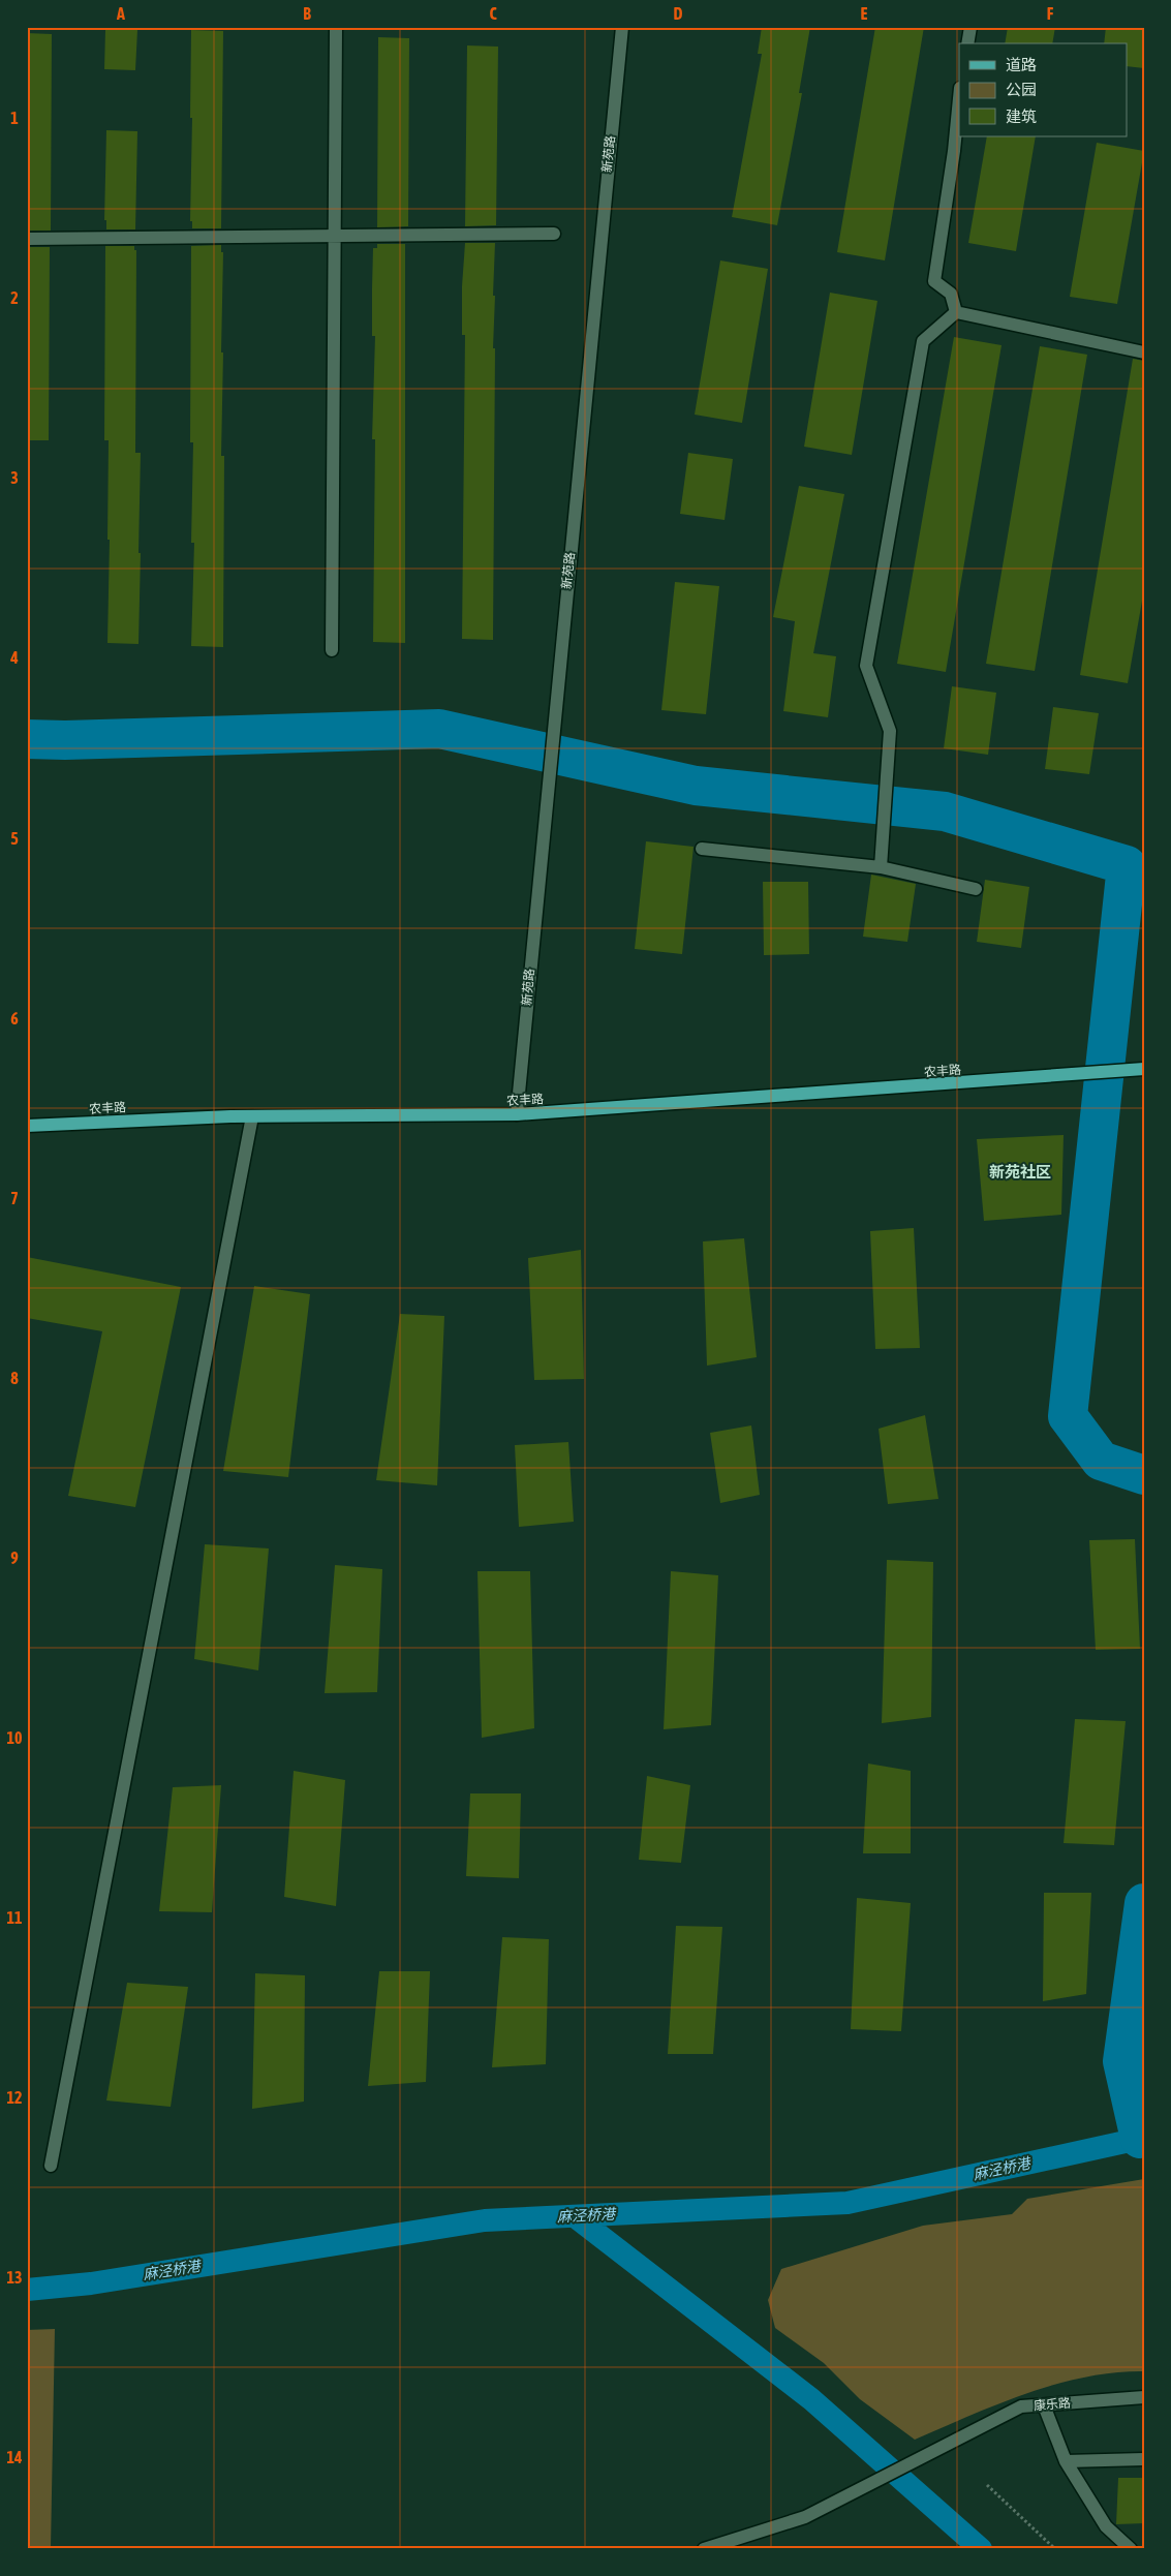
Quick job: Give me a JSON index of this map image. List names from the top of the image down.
{
  "streets": {
    "main road": ["农丰路"],
    "street": ["新苑路", "康乐路"]
  },
  "crossings": [
    ["新苑路", "农丰路"]
  ],
  "districts": ["新苑社区"],
  "water": ["麻泾桥港"],
  "legend": ["道路", "公园", "建筑"],
  "grid": {
    "columns": [
      "A",
      "B",
      "C",
      "D",
      "E",
      "F"
    ],
    "rows": [
      "1",
      "2",
      "3",
      "4",
      "5",
      "6",
      "7",
      "8",
      "9",
      "10",
      "11",
      "12",
      "13",
      "14"
    ]
  }
}
